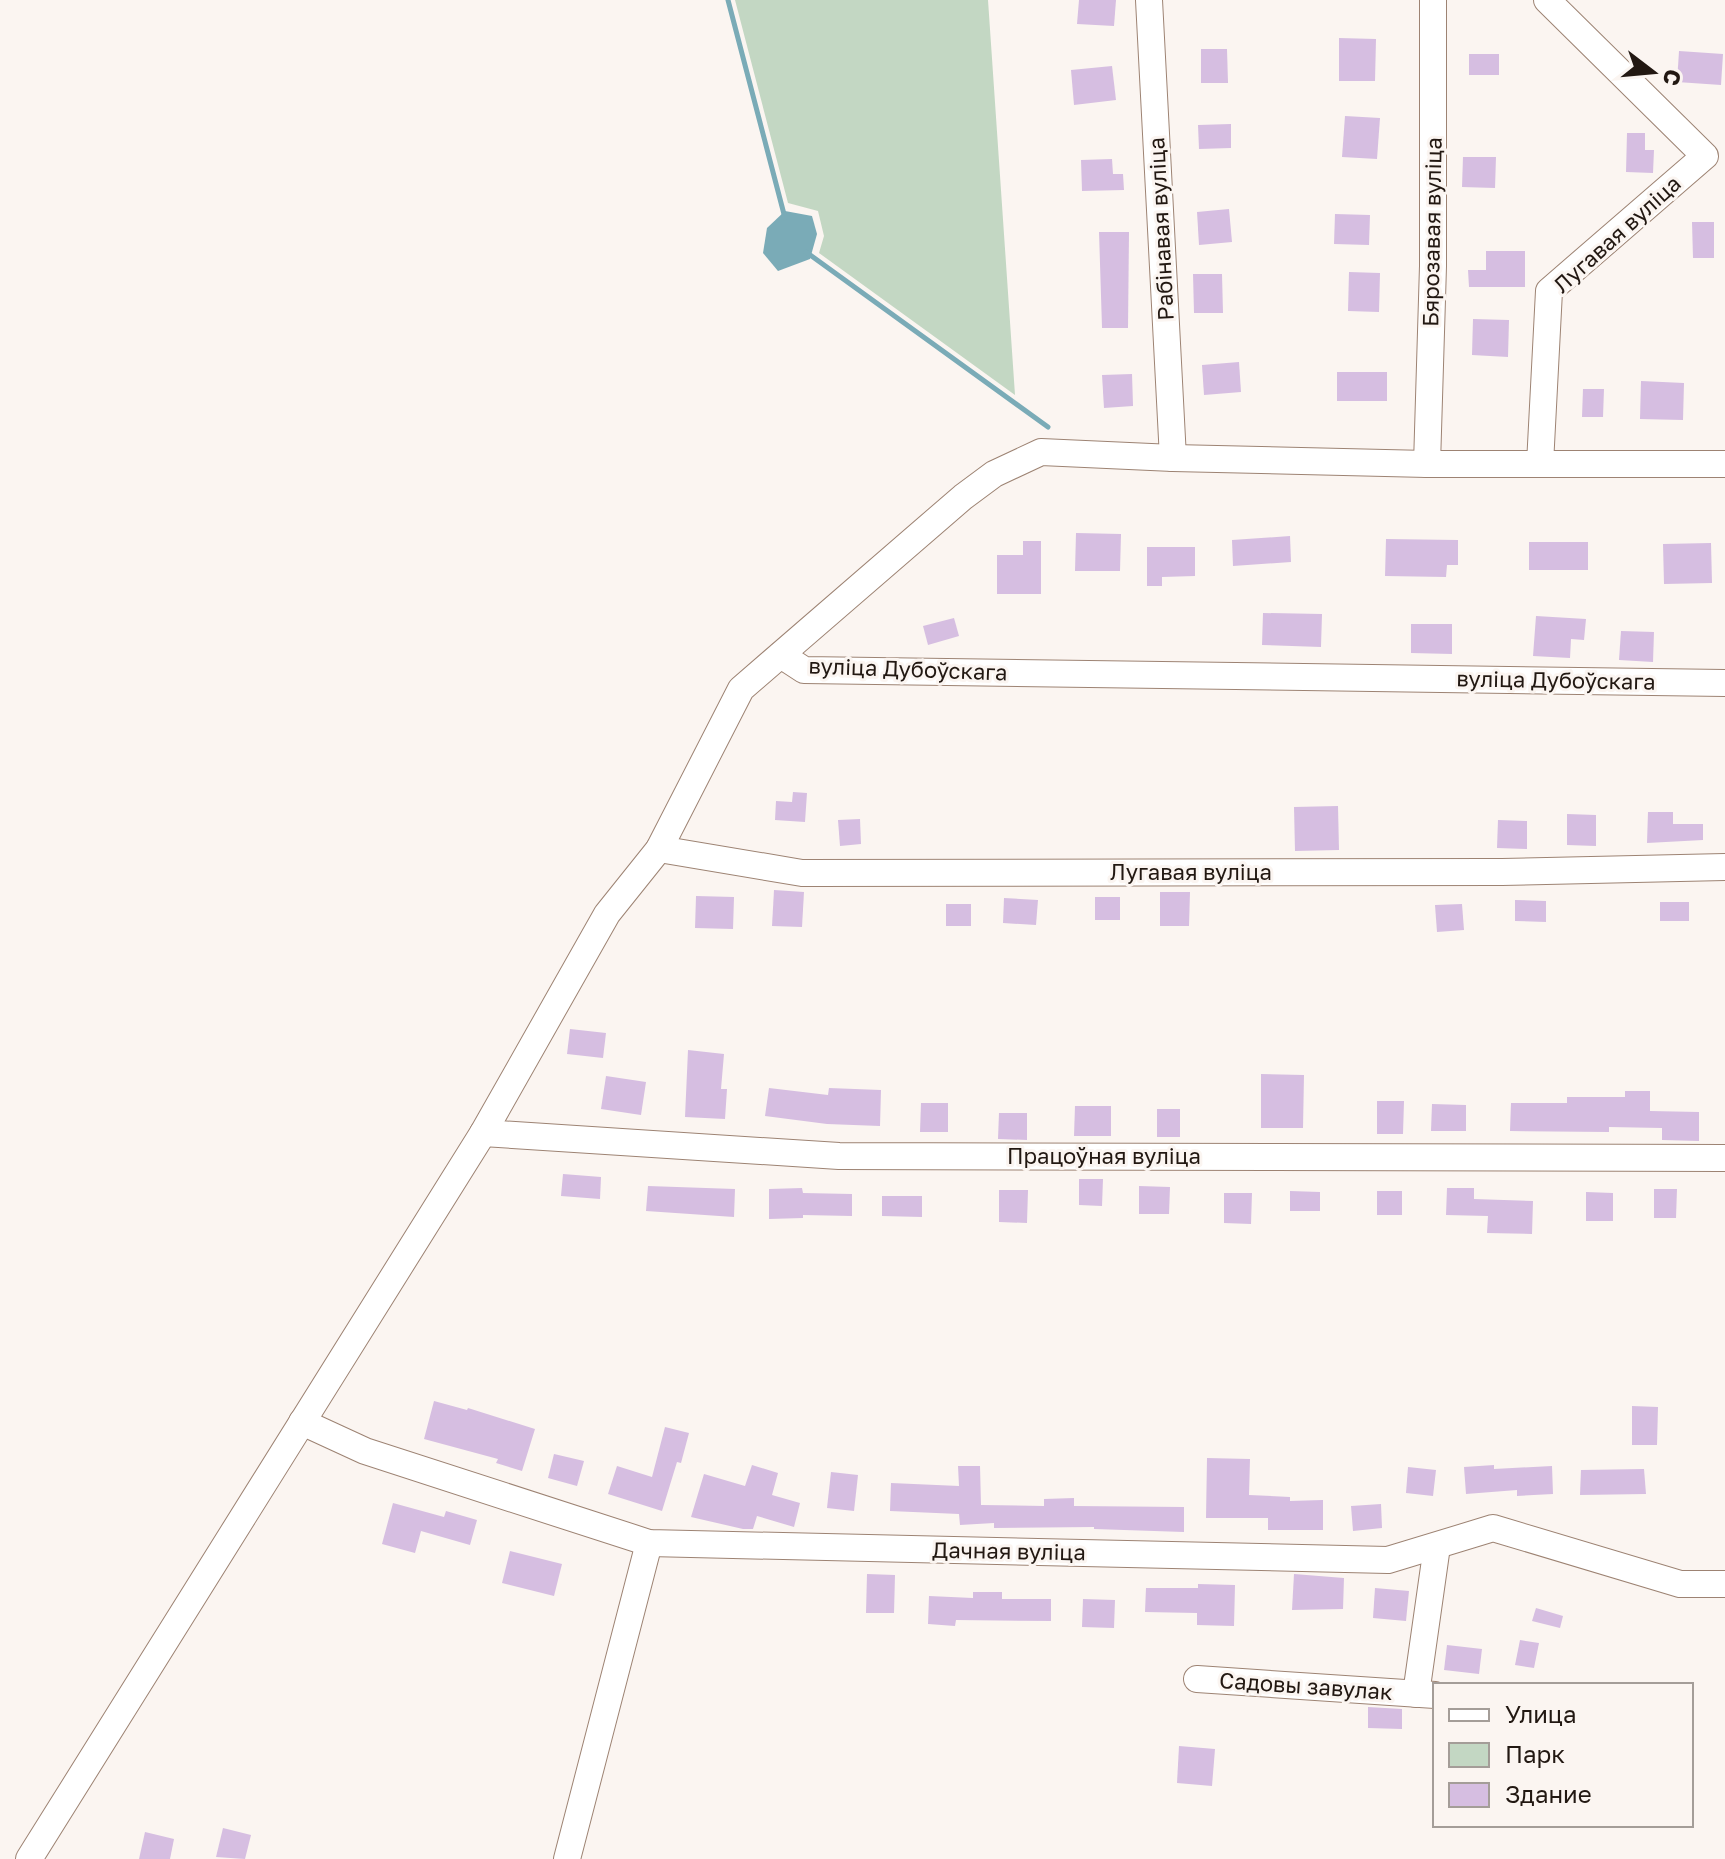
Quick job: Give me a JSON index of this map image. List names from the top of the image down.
{
  "streets": {
    "street": [
      "Рабінавая вуліца",
      "Бярозавая вуліца",
      "Лугавая вуліца",
      "вуліца Дубоўскага",
      "Працоўная вуліца",
      "Дачная вуліца",
      "Садовы завулак"
    ]
  },
  "crossings": [
    ["Рабінавая вуліца", "вуліца Дубоўскага"],
    ["Бярозавая вуліца", "вуліца Дубоўскага"],
    ["Лугавая вуліца", "вуліца Дубоўскага"],
    ["Дачная вуліца", "Садовы завулак"]
  ],
  "legend": ["Улица", "Парк", "Здание"],
  "north": "right"
}
